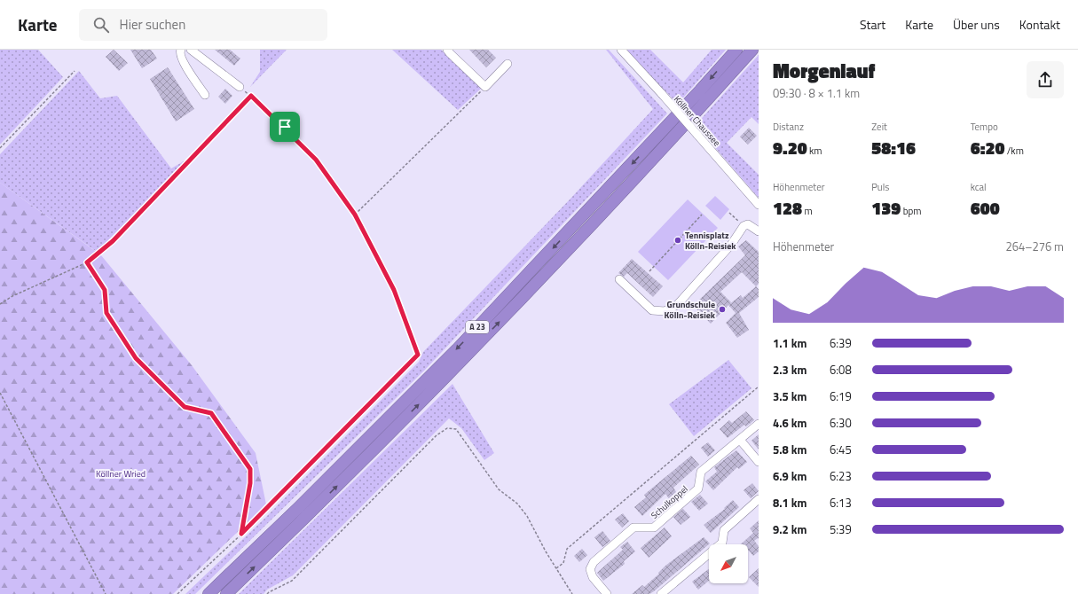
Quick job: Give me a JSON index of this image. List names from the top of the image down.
{
  "streets": {
    "highway": ["A 23"],
    "street": ["Köllner Chaussee", "Schulkoppel"]
  },
  "parks": ["Köllner Wried"],
  "places": ["Tennisplatz Kölln-Reisiek", "Grundschule Kölln-Reisiek"],
  "north": "bottom left",
  "page": {
    "header": "Karte",
    "search": "Hier suchen",
    "nav": [
      "Start",
      "Karte",
      "Über uns",
      "Kontakt"
    ],
    "heading": ["Morgenlauf", "09:30 · 8 × 1.1 km"],
    "stats": [
      ["Distanz", "9.20 km"],
      ["Zeit", "58:16"],
      ["Tempo", "6:20 /km"],
      ["Höhenmeter", "128 m"],
      ["Puls", "139 bpm"],
      ["kcal", "600"]
    ],
    "chart": ["Höhenmeter", "264–276 m"],
    "list": [
      {
        "name": "1.1 km",
        "note": "6:39"
      },
      {
        "name": "2.3 km",
        "note": "6:08"
      },
      {
        "name": "3.5 km",
        "note": "6:19"
      },
      {
        "name": "4.6 km",
        "note": "6:30"
      },
      {
        "name": "5.8 km",
        "note": "6:45"
      },
      {
        "name": "6.9 km",
        "note": "6:23"
      },
      {
        "name": "8.1 km",
        "note": "6:13"
      },
      {
        "name": "9.2 km",
        "note": "5:39"
      }
    ]
  }
}
